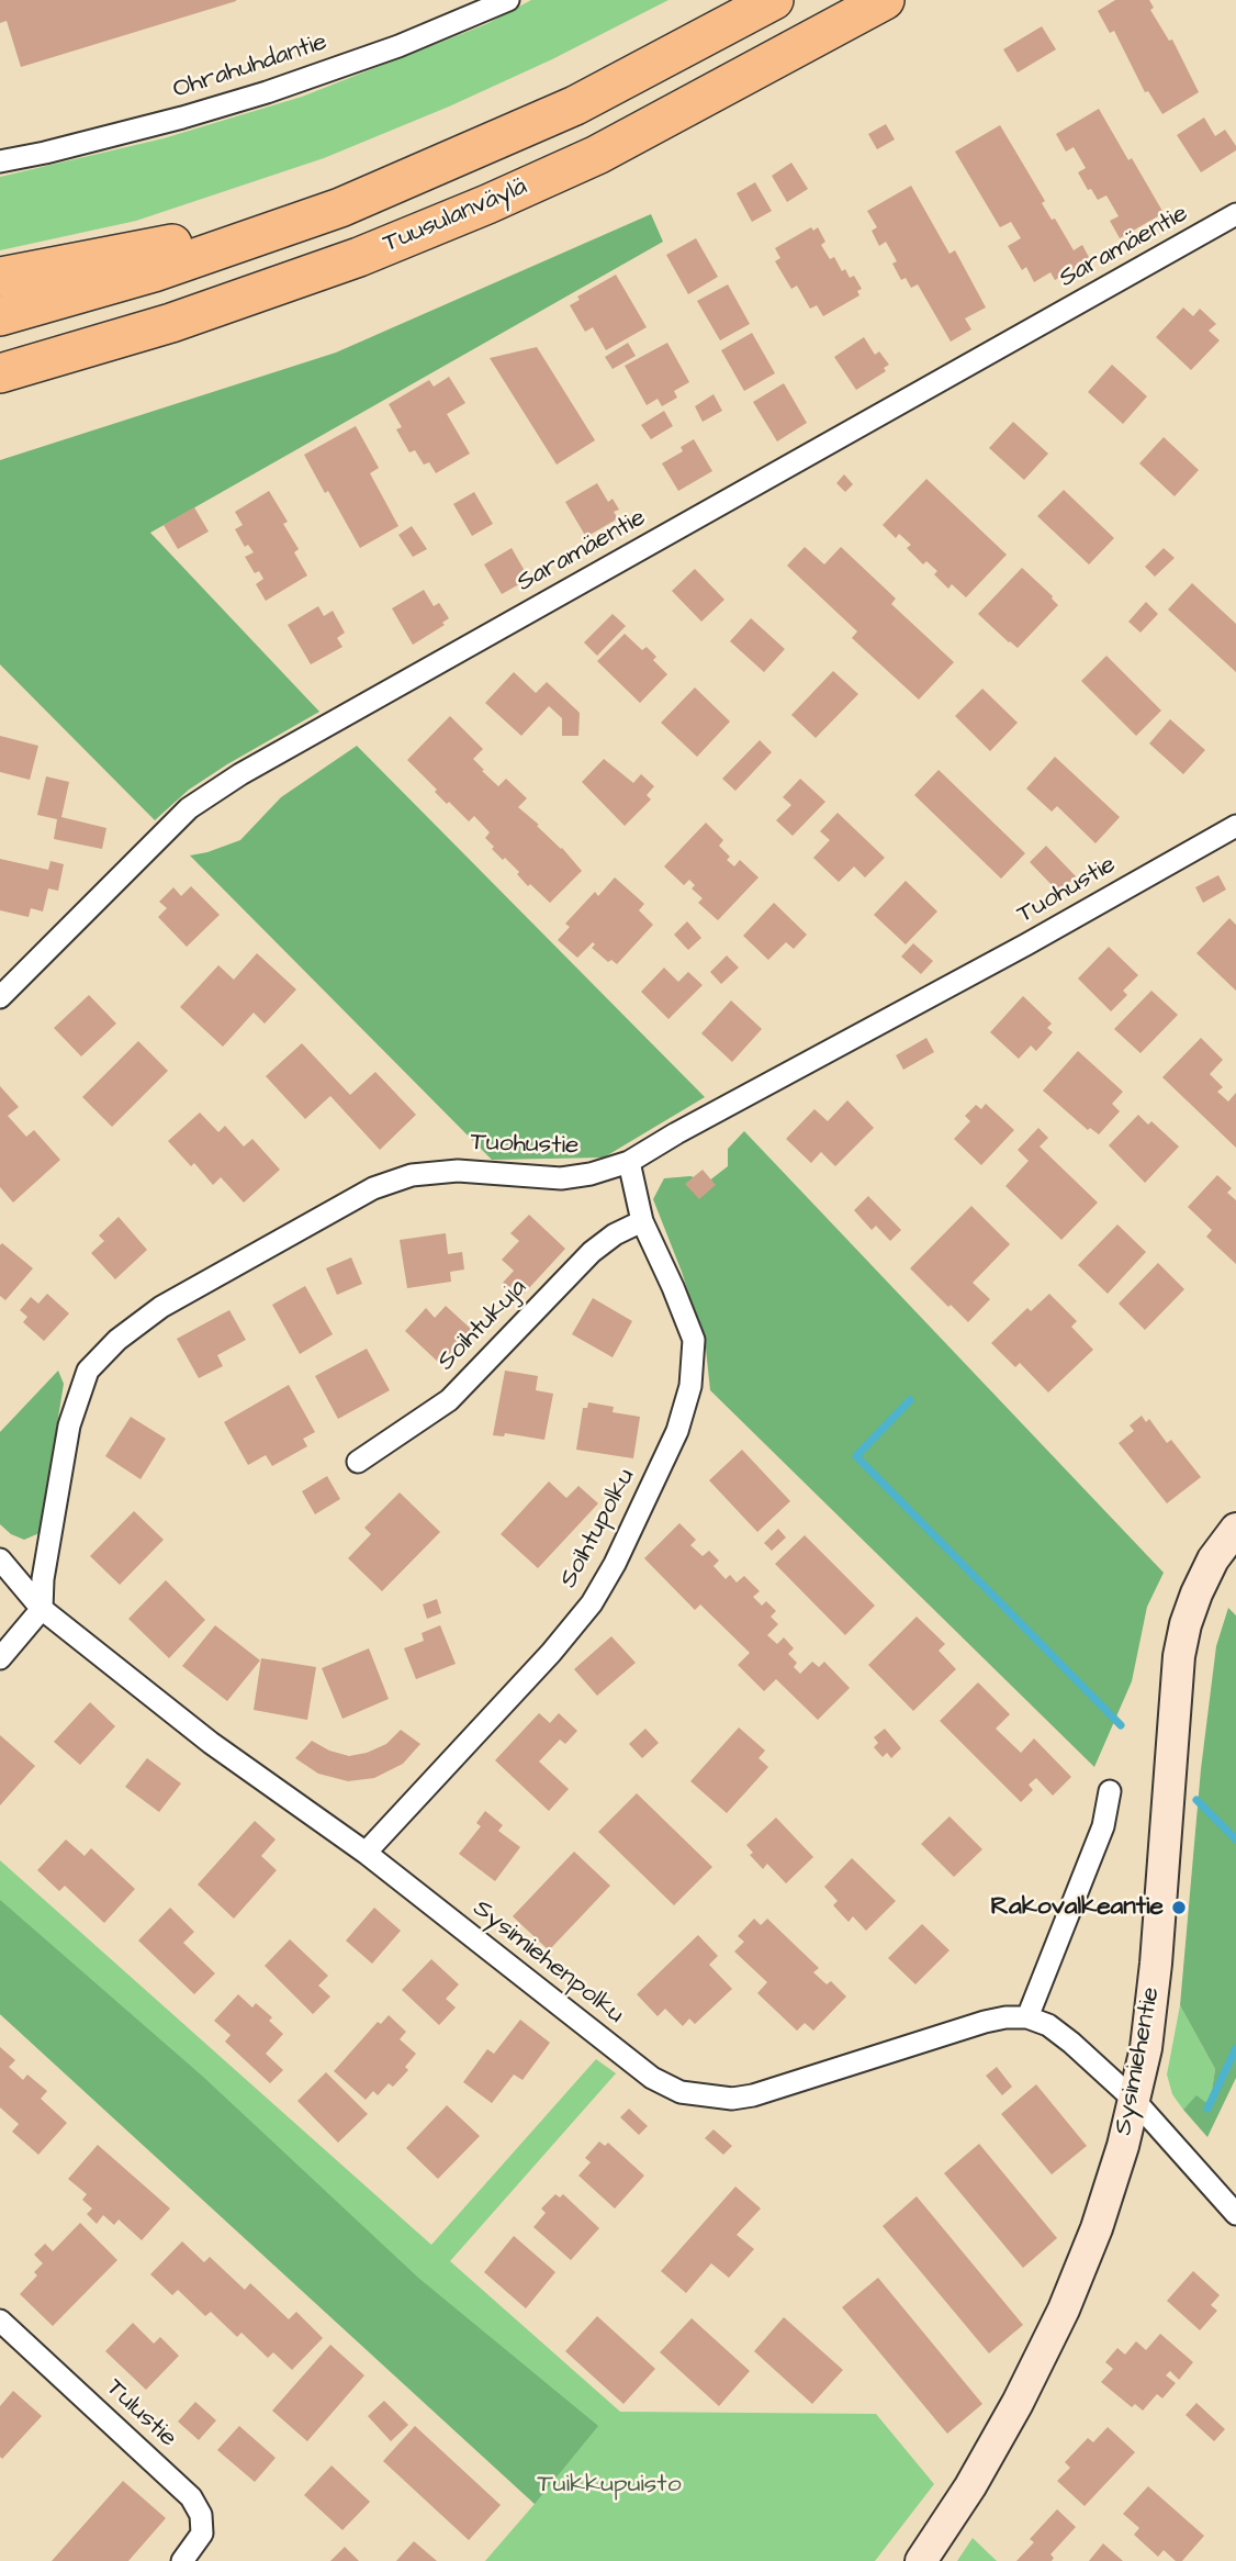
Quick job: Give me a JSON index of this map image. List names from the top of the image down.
{
  "streets": {
    "highway": ["Tuusulanväylä"],
    "street": [
      "Ohrahuhdantie",
      "Saramäentie",
      "Tuohustie",
      "Soihtukuja",
      "Soihtupolku",
      "Sysimiehenpolku",
      "Sysimiehentie",
      "Tulustie"
    ]
  },
  "crossings": [
    ["Tuohustie", "Soihtupolku"],
    ["Tuohustie", "Sysimiehenpolku"],
    ["Soihtukuja", "Soihtupolku"],
    ["Soihtupolku", "Sysimiehenpolku"]
  ],
  "parks": ["Tuikkupuisto"],
  "places": ["Rakovalkeantie"]
}
